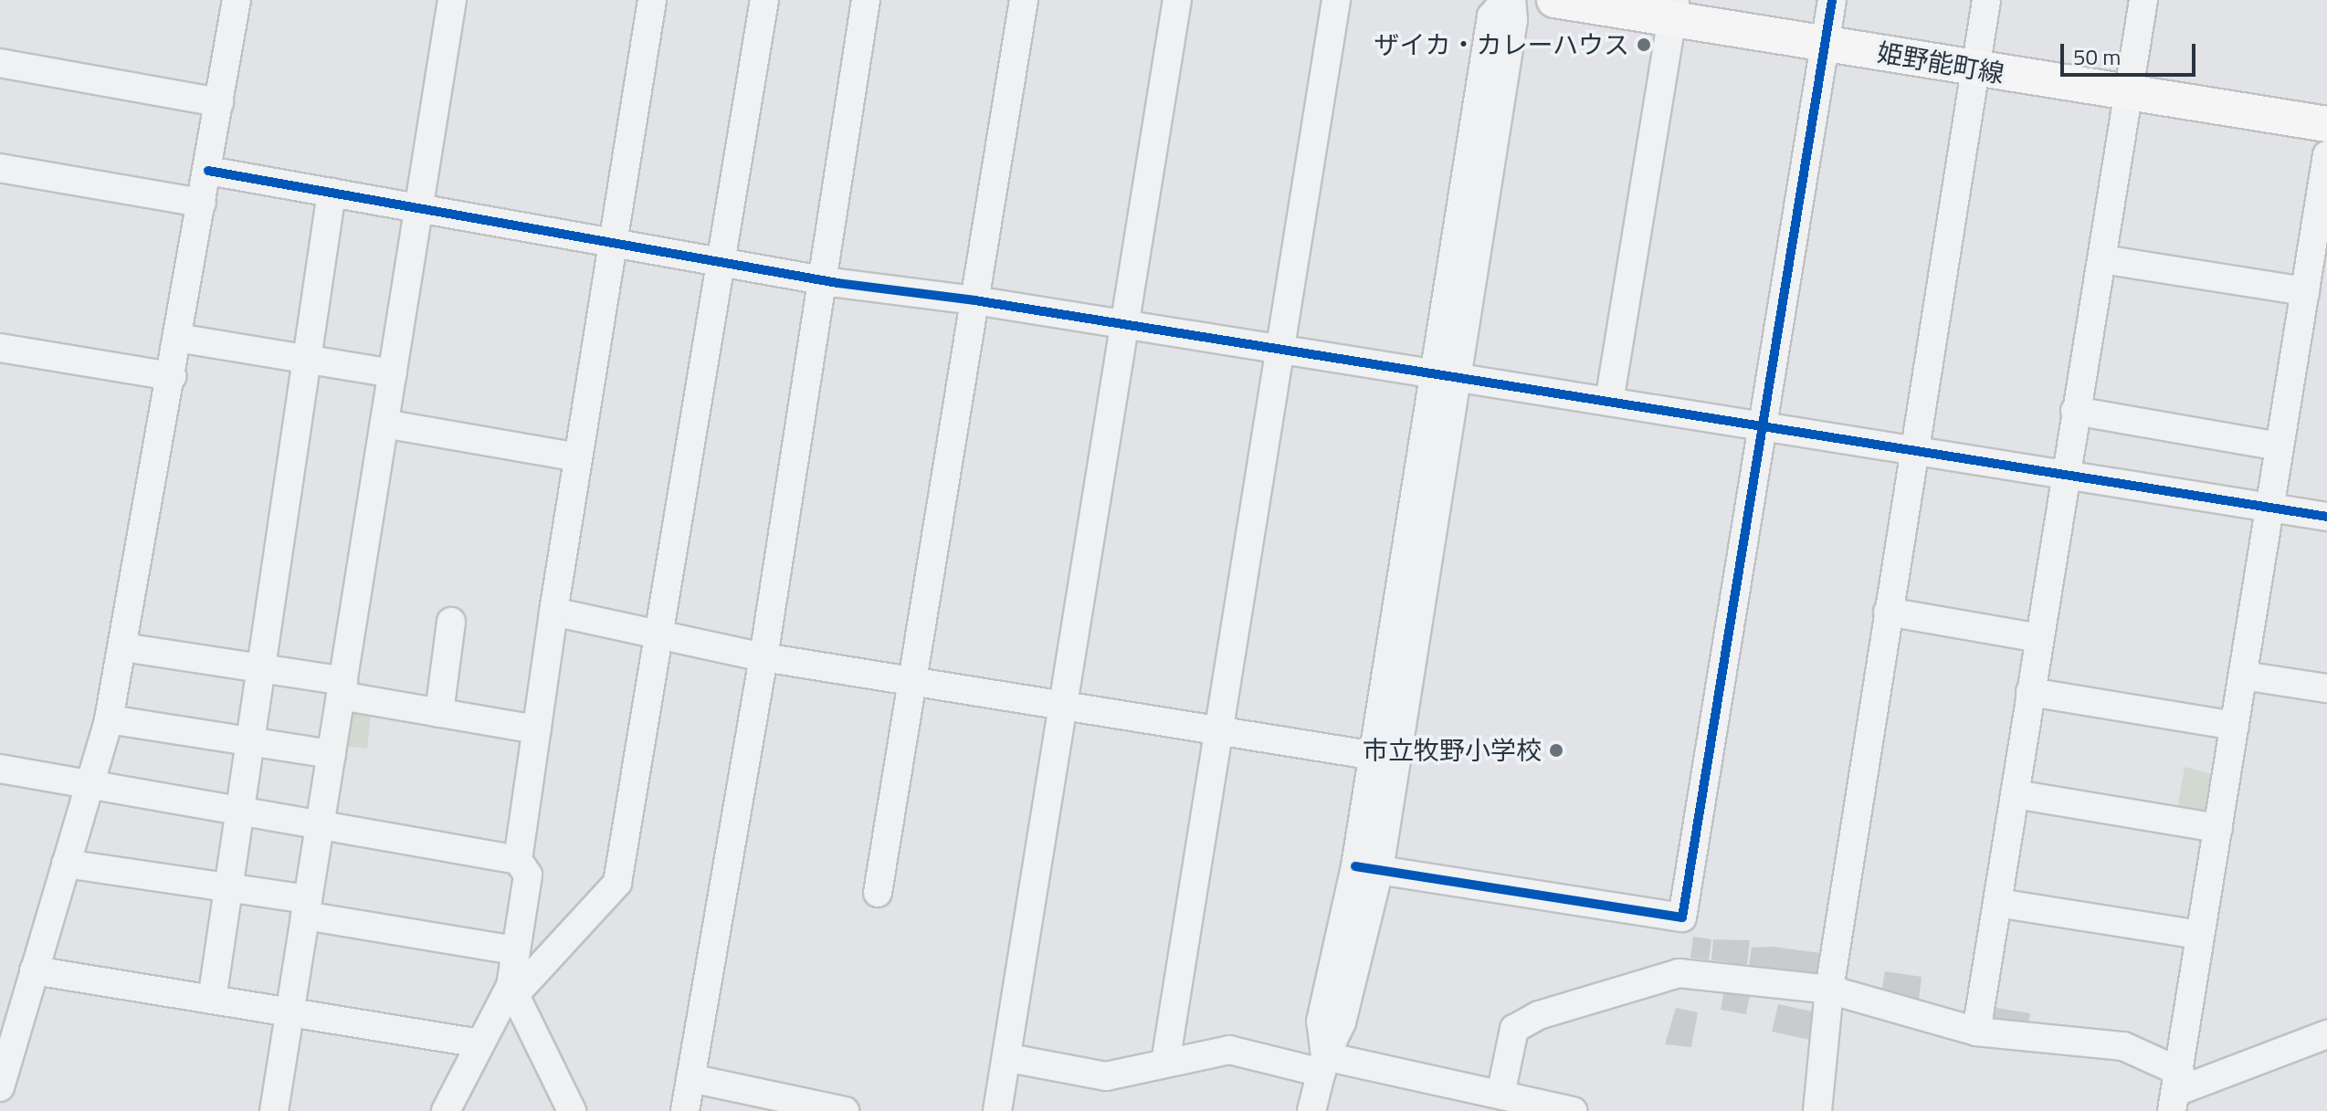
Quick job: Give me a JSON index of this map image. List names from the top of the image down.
{
  "streets": {
    "main road": ["姫野能町線"]
  },
  "places": ["ザイカ・カレーハウス", "市立牧野小学校"],
  "scale_bar": "50 m"
}
